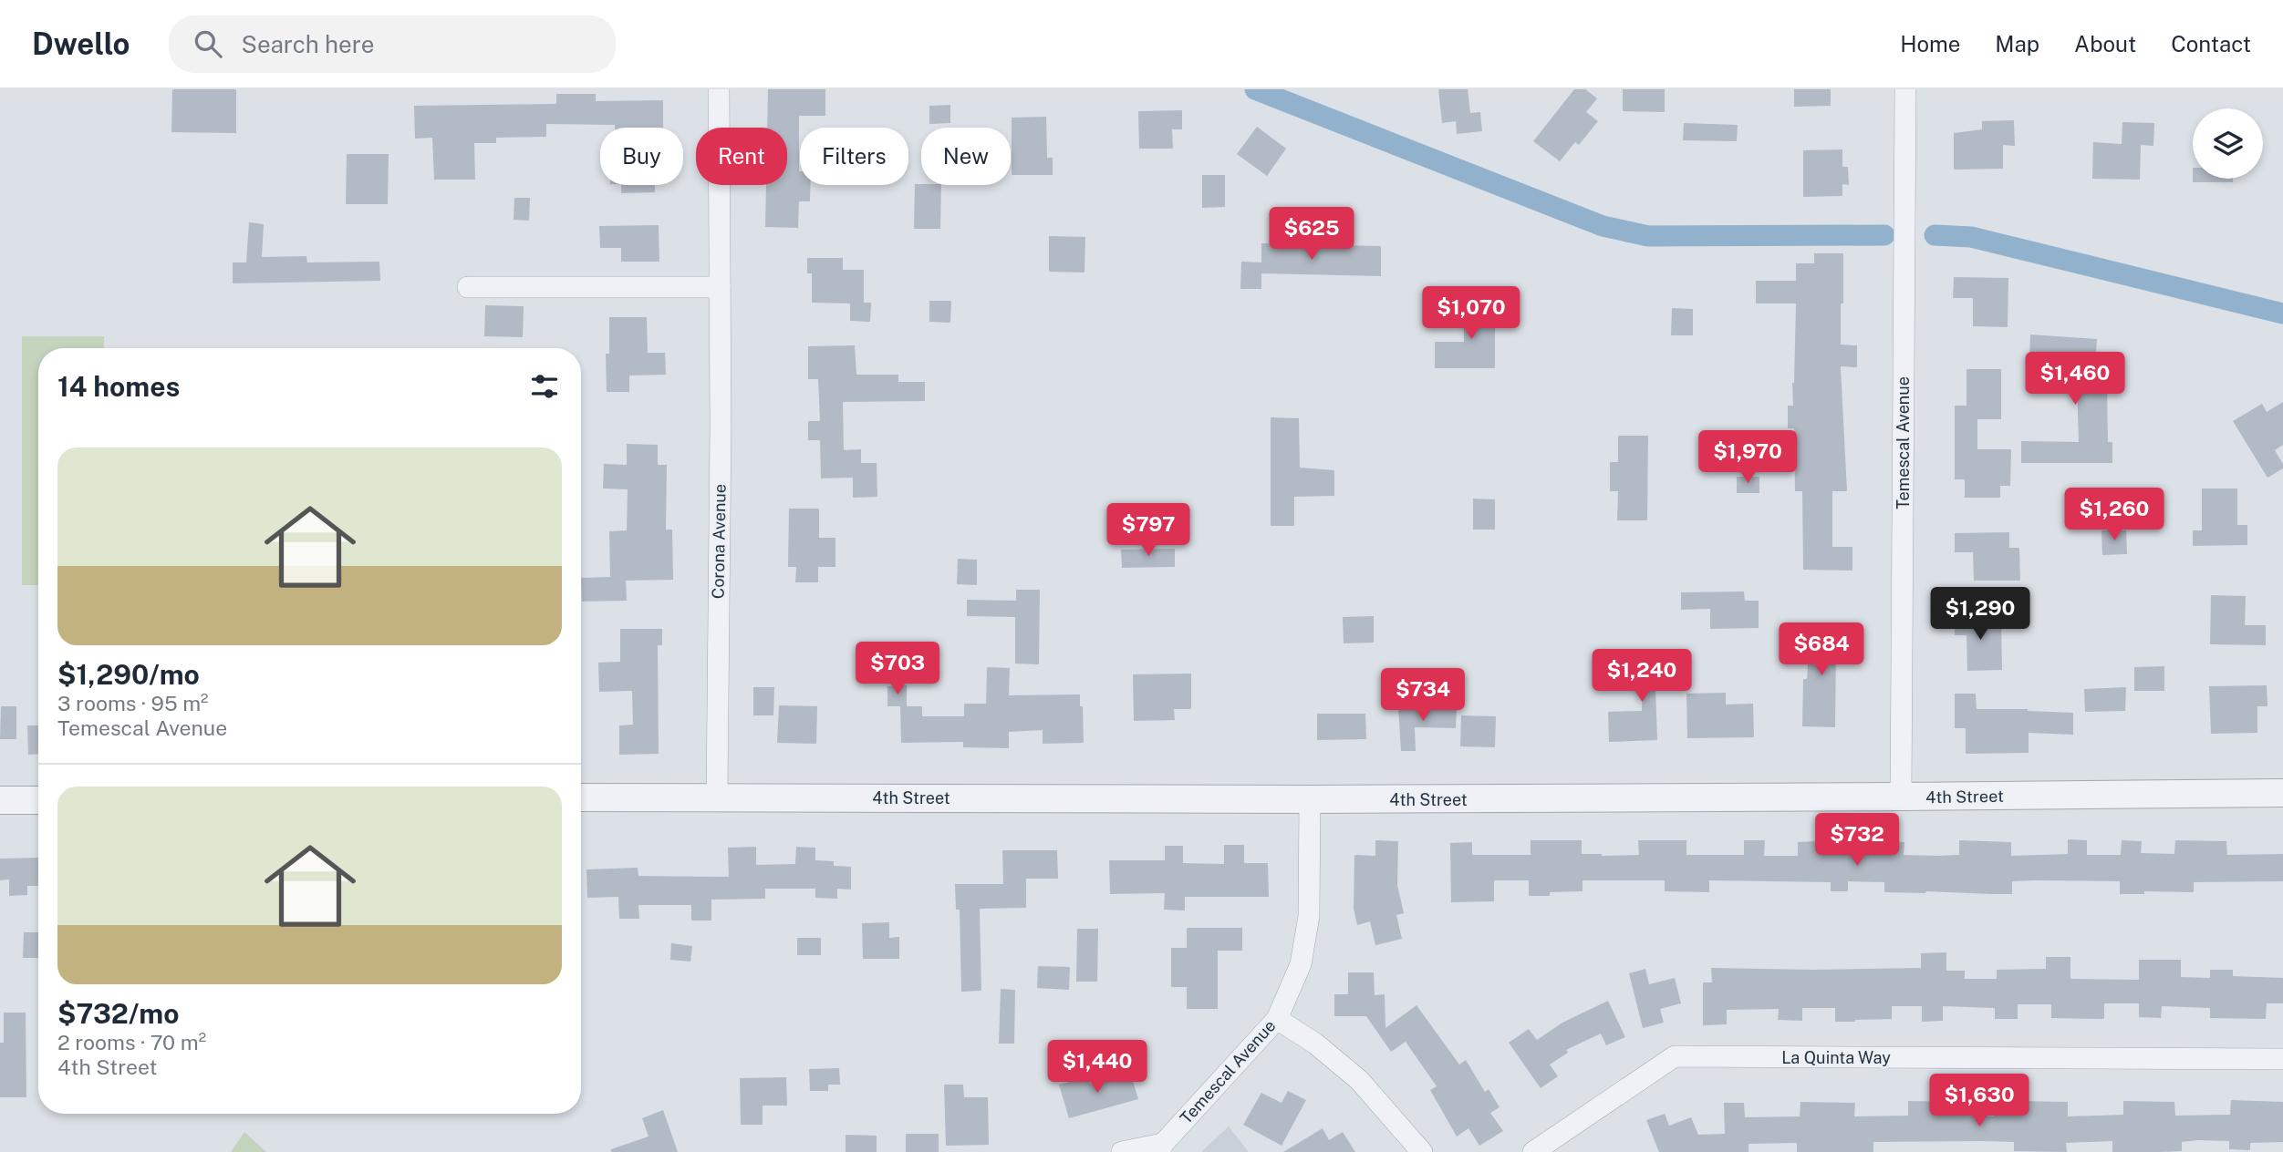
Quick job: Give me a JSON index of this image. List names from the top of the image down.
{
  "streets": {
    "street": [
      "Temescal Avenue",
      "Corona Avenue",
      "4th Street",
      "La Quinta Way"
    ]
  },
  "crossings": [
    ["Temescal Avenue", "4th Street"],
    ["Corona Avenue", "4th Street"]
  ],
  "page": {
    "header": "Dwello",
    "search": "Search here",
    "nav": [
      "Home",
      "Map",
      "About",
      "Contact"
    ],
    "chip": [
      "Buy",
      "Rent",
      "Filters",
      "New"
    ],
    "price": [
      "$625",
      "$1,070",
      "$1,460",
      "$1,970",
      "$1,260",
      "$797",
      "$1,290",
      "$684",
      "$703",
      "$1,240",
      "$734",
      "$732",
      "$1,440",
      "$1,630"
    ],
    "heading": "14 homes",
    "list": [
      {
        "name": "$1,290/mo",
        "note": "3 rooms · 95 m² · Temescal Avenue"
      },
      {
        "name": "$732/mo",
        "note": "2 rooms · 70 m² · 4th Street"
      }
    ]
  }
}
